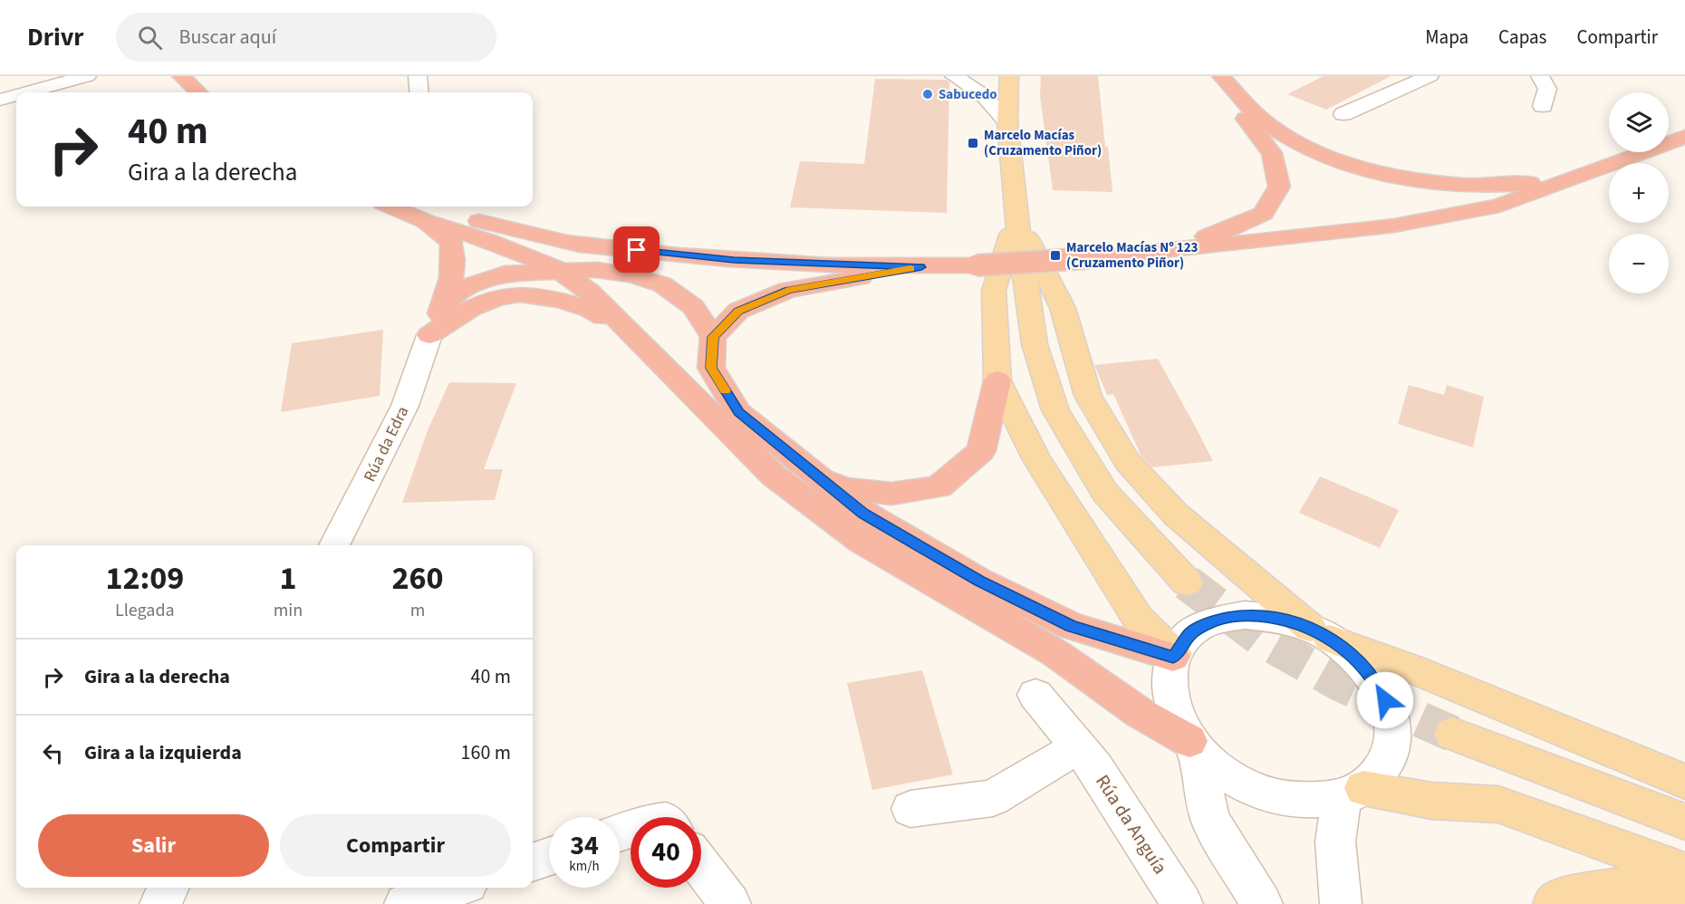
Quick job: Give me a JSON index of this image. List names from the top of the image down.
{
  "streets": {
    "street": ["Rúa da Edra", "Rúa da Anguía"]
  },
  "places": {
    "other": ["Sabucedo"],
    "transit": ["Marcelo Macías (Cruzamento Piñor)", "Marcelo Macías Nº 123 (Cruzamento Piñor)"]
  },
  "page": {
    "header": "Drivr",
    "search": "Buscar aquí",
    "nav": ["Mapa", "Capas", "Compartir"],
    "map_buttons": ["+", "−"],
    "turn": ["40 m", "Gira a la derecha"],
    "eta": [
      "12:09",
      "Llegada",
      "1",
      "min",
      "260",
      "m"
    ],
    "list": [
      {
        "name": "Gira a la derecha",
        "value": "40 m"
      },
      {
        "name": "Gira a la izquierda",
        "value": "160 m"
      }
    ],
    "buttons": ["Salir", "Compartir"],
    "speed": "34 km/h",
    "limit": "40"
  }
}
